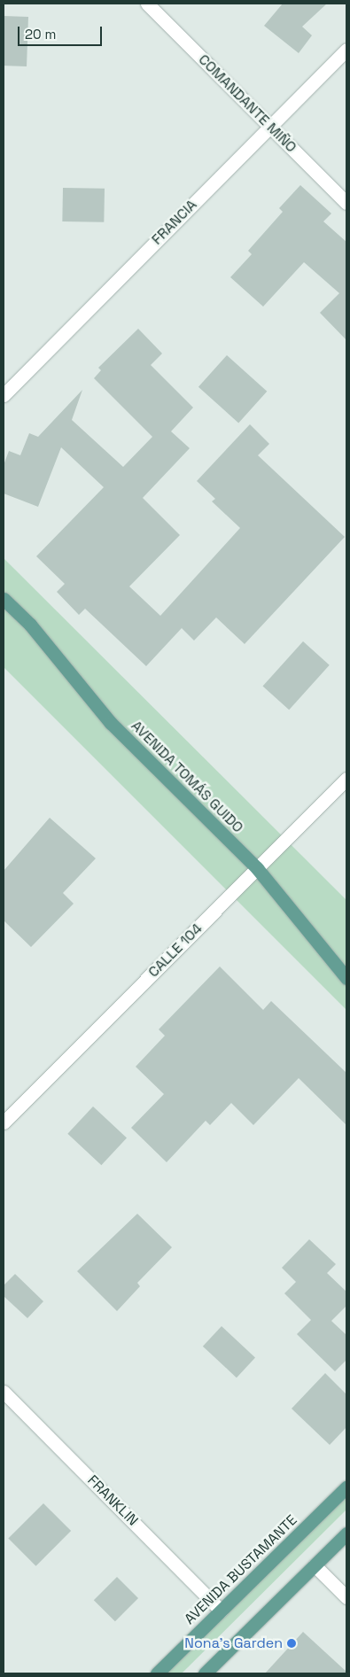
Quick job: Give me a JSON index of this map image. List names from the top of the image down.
{
  "streets": {
    "main road": ["AVENIDA TOMÁS GUIDO", "AVENIDA BUSTAMANTE"],
    "street": [
      "COMANDANTE MIÑO",
      "FRANCIA",
      "CALLE 104",
      "FRANKLIN"
    ]
  },
  "crossings": [
    ["COMANDANTE MIÑO", "FRANCIA"],
    ["AVENIDA TOMÁS GUIDO", "CALLE 104"],
    ["FRANKLIN", "AVENIDA BUSTAMANTE"]
  ],
  "places": ["Nona's Garden"],
  "scale_bar": "20 m"
}
